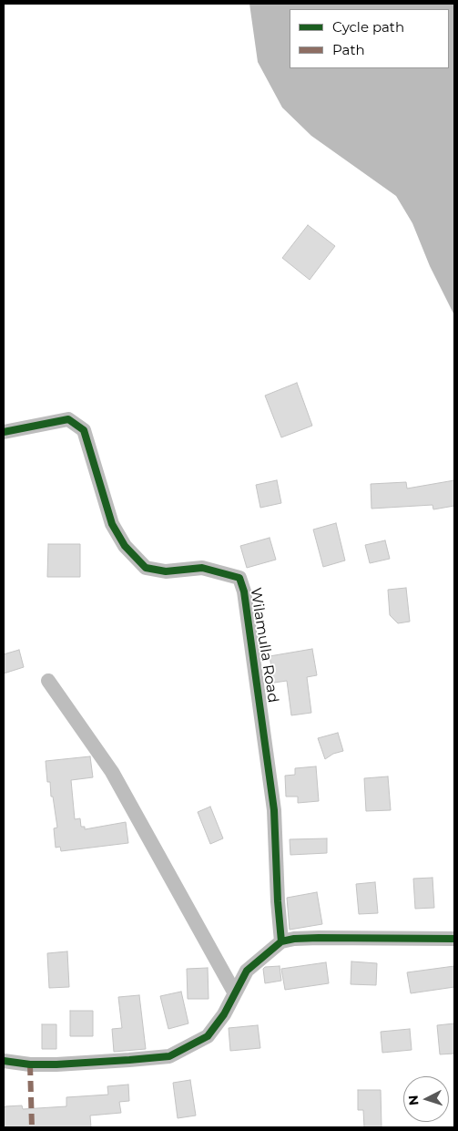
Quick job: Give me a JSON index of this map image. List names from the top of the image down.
{
  "streets": {
    "street": ["Wilamulla Road"]
  },
  "legend": ["Cycle path", "Path"],
  "north": "left"
}
